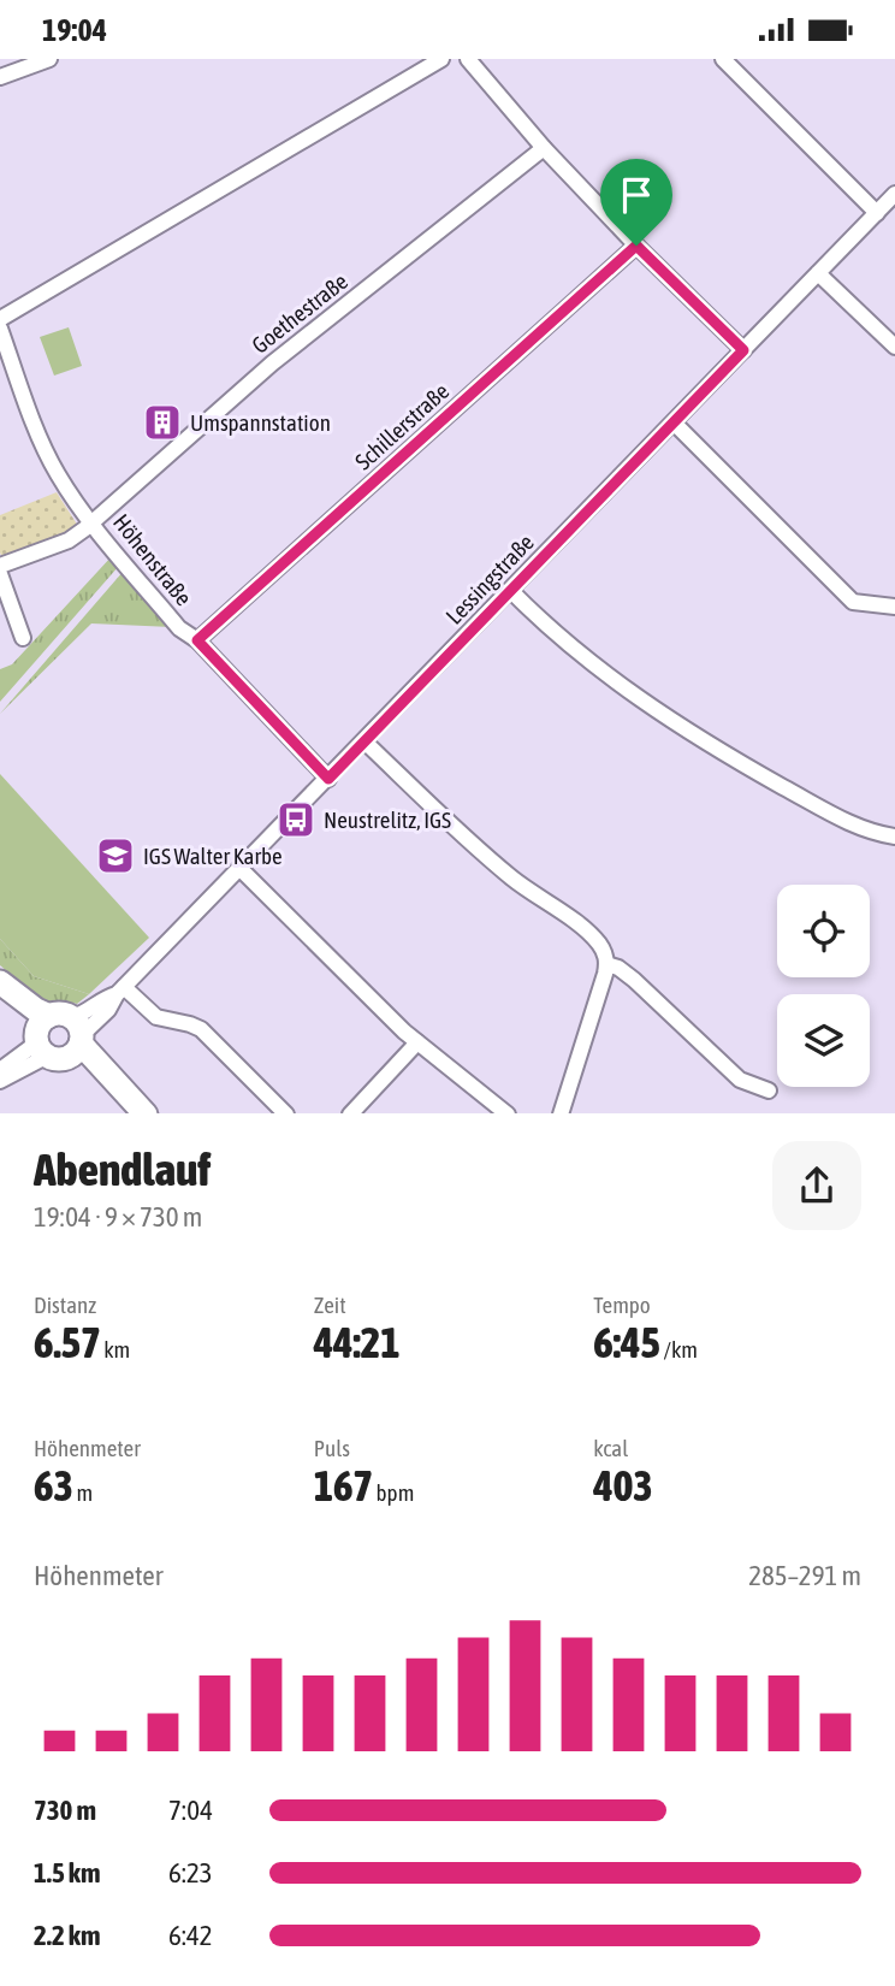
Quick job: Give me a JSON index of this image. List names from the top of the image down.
{
  "streets": {
    "street": [
      "Goethestraße",
      "Schillerstraße",
      "Höhenstraße",
      "Lessingstraße"
    ]
  },
  "crossings": [
    ["Goethestraße", "Höhenstraße"],
    ["Schillerstraße", "Höhenstraße"],
    ["Höhenstraße", "Lessingstraße"]
  ],
  "places": {
    "building": ["Umspannstation"],
    "bus stop": ["Neustrelitz, IGS"],
    "school or university": ["IGS Walter Karbe"]
  },
  "page": {
    "status": "19:04",
    "heading": ["Abendlauf", "19:04 · 9 × 730 m"],
    "stats": [
      ["Distanz", "6.57 km"],
      ["Zeit", "44:21"],
      ["Tempo", "6:45 /km"],
      ["Höhenmeter", "63 m"],
      ["Puls", "167 bpm"],
      ["kcal", "403"]
    ],
    "chart": ["Höhenmeter", "285–291 m"],
    "list": [
      {
        "name": "730 m",
        "note": "7:04"
      },
      {
        "name": "1.5 km",
        "note": "6:23"
      },
      {
        "name": "2.2 km",
        "note": "6:42"
      }
    ]
  }
}
